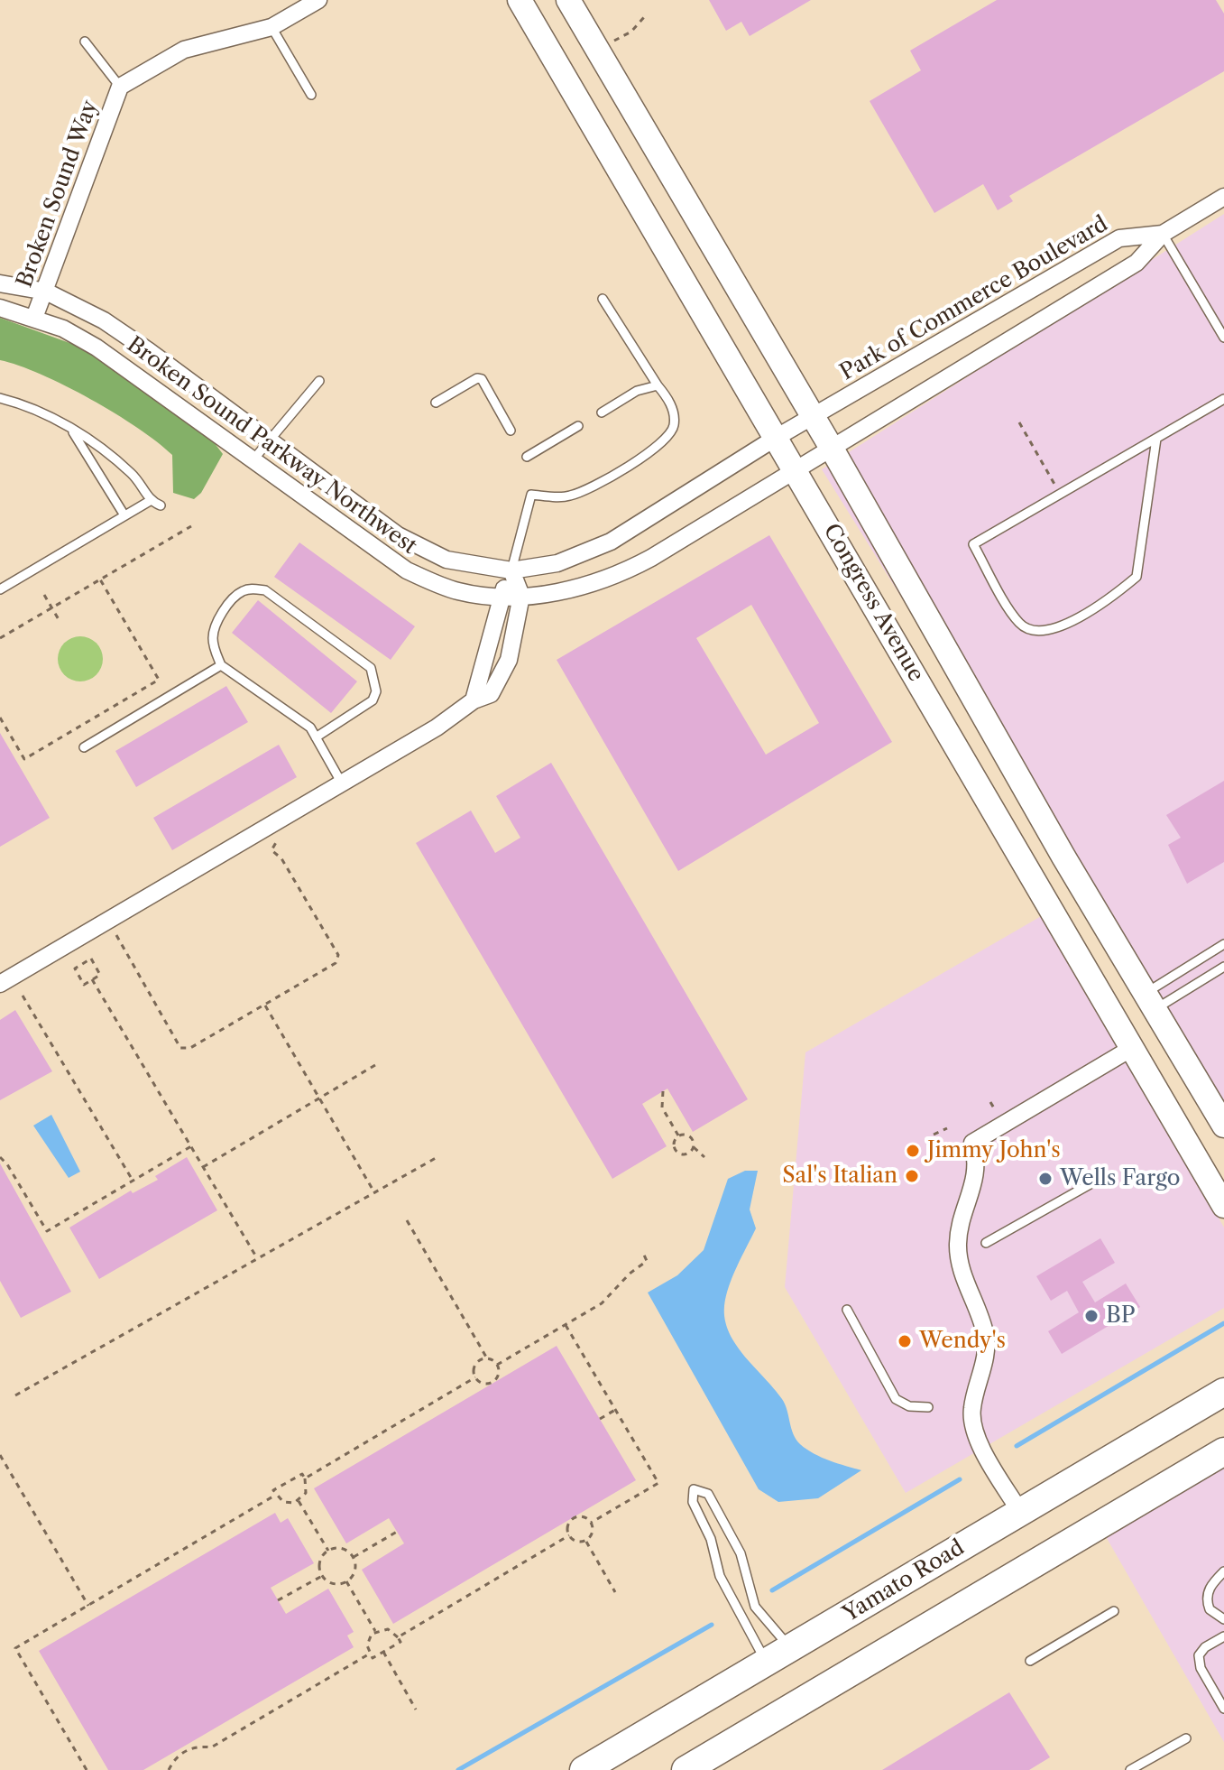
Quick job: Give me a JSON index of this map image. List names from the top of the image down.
{
  "streets": {
    "main road": ["Congress Avenue", "Yamato Road"],
    "street": ["Broken Sound Way", "Park of Commerce Boulevard", "Broken Sound Parkway Northwest"]
  },
  "crossings": [
    ["Broken Sound Way", "Broken Sound Parkway Northwest"],
    ["Park of Commerce Boulevard", "Broken Sound Parkway Northwest"],
    ["Park of Commerce Boulevard", "Congress Avenue"],
    ["Broken Sound Parkway Northwest", "Congress Avenue"]
  ],
  "places": [
    "Jimmy John's",
    "Sal's Italian",
    "Wells Fargo",
    "BP",
    "Wendy's"
  ]
}
